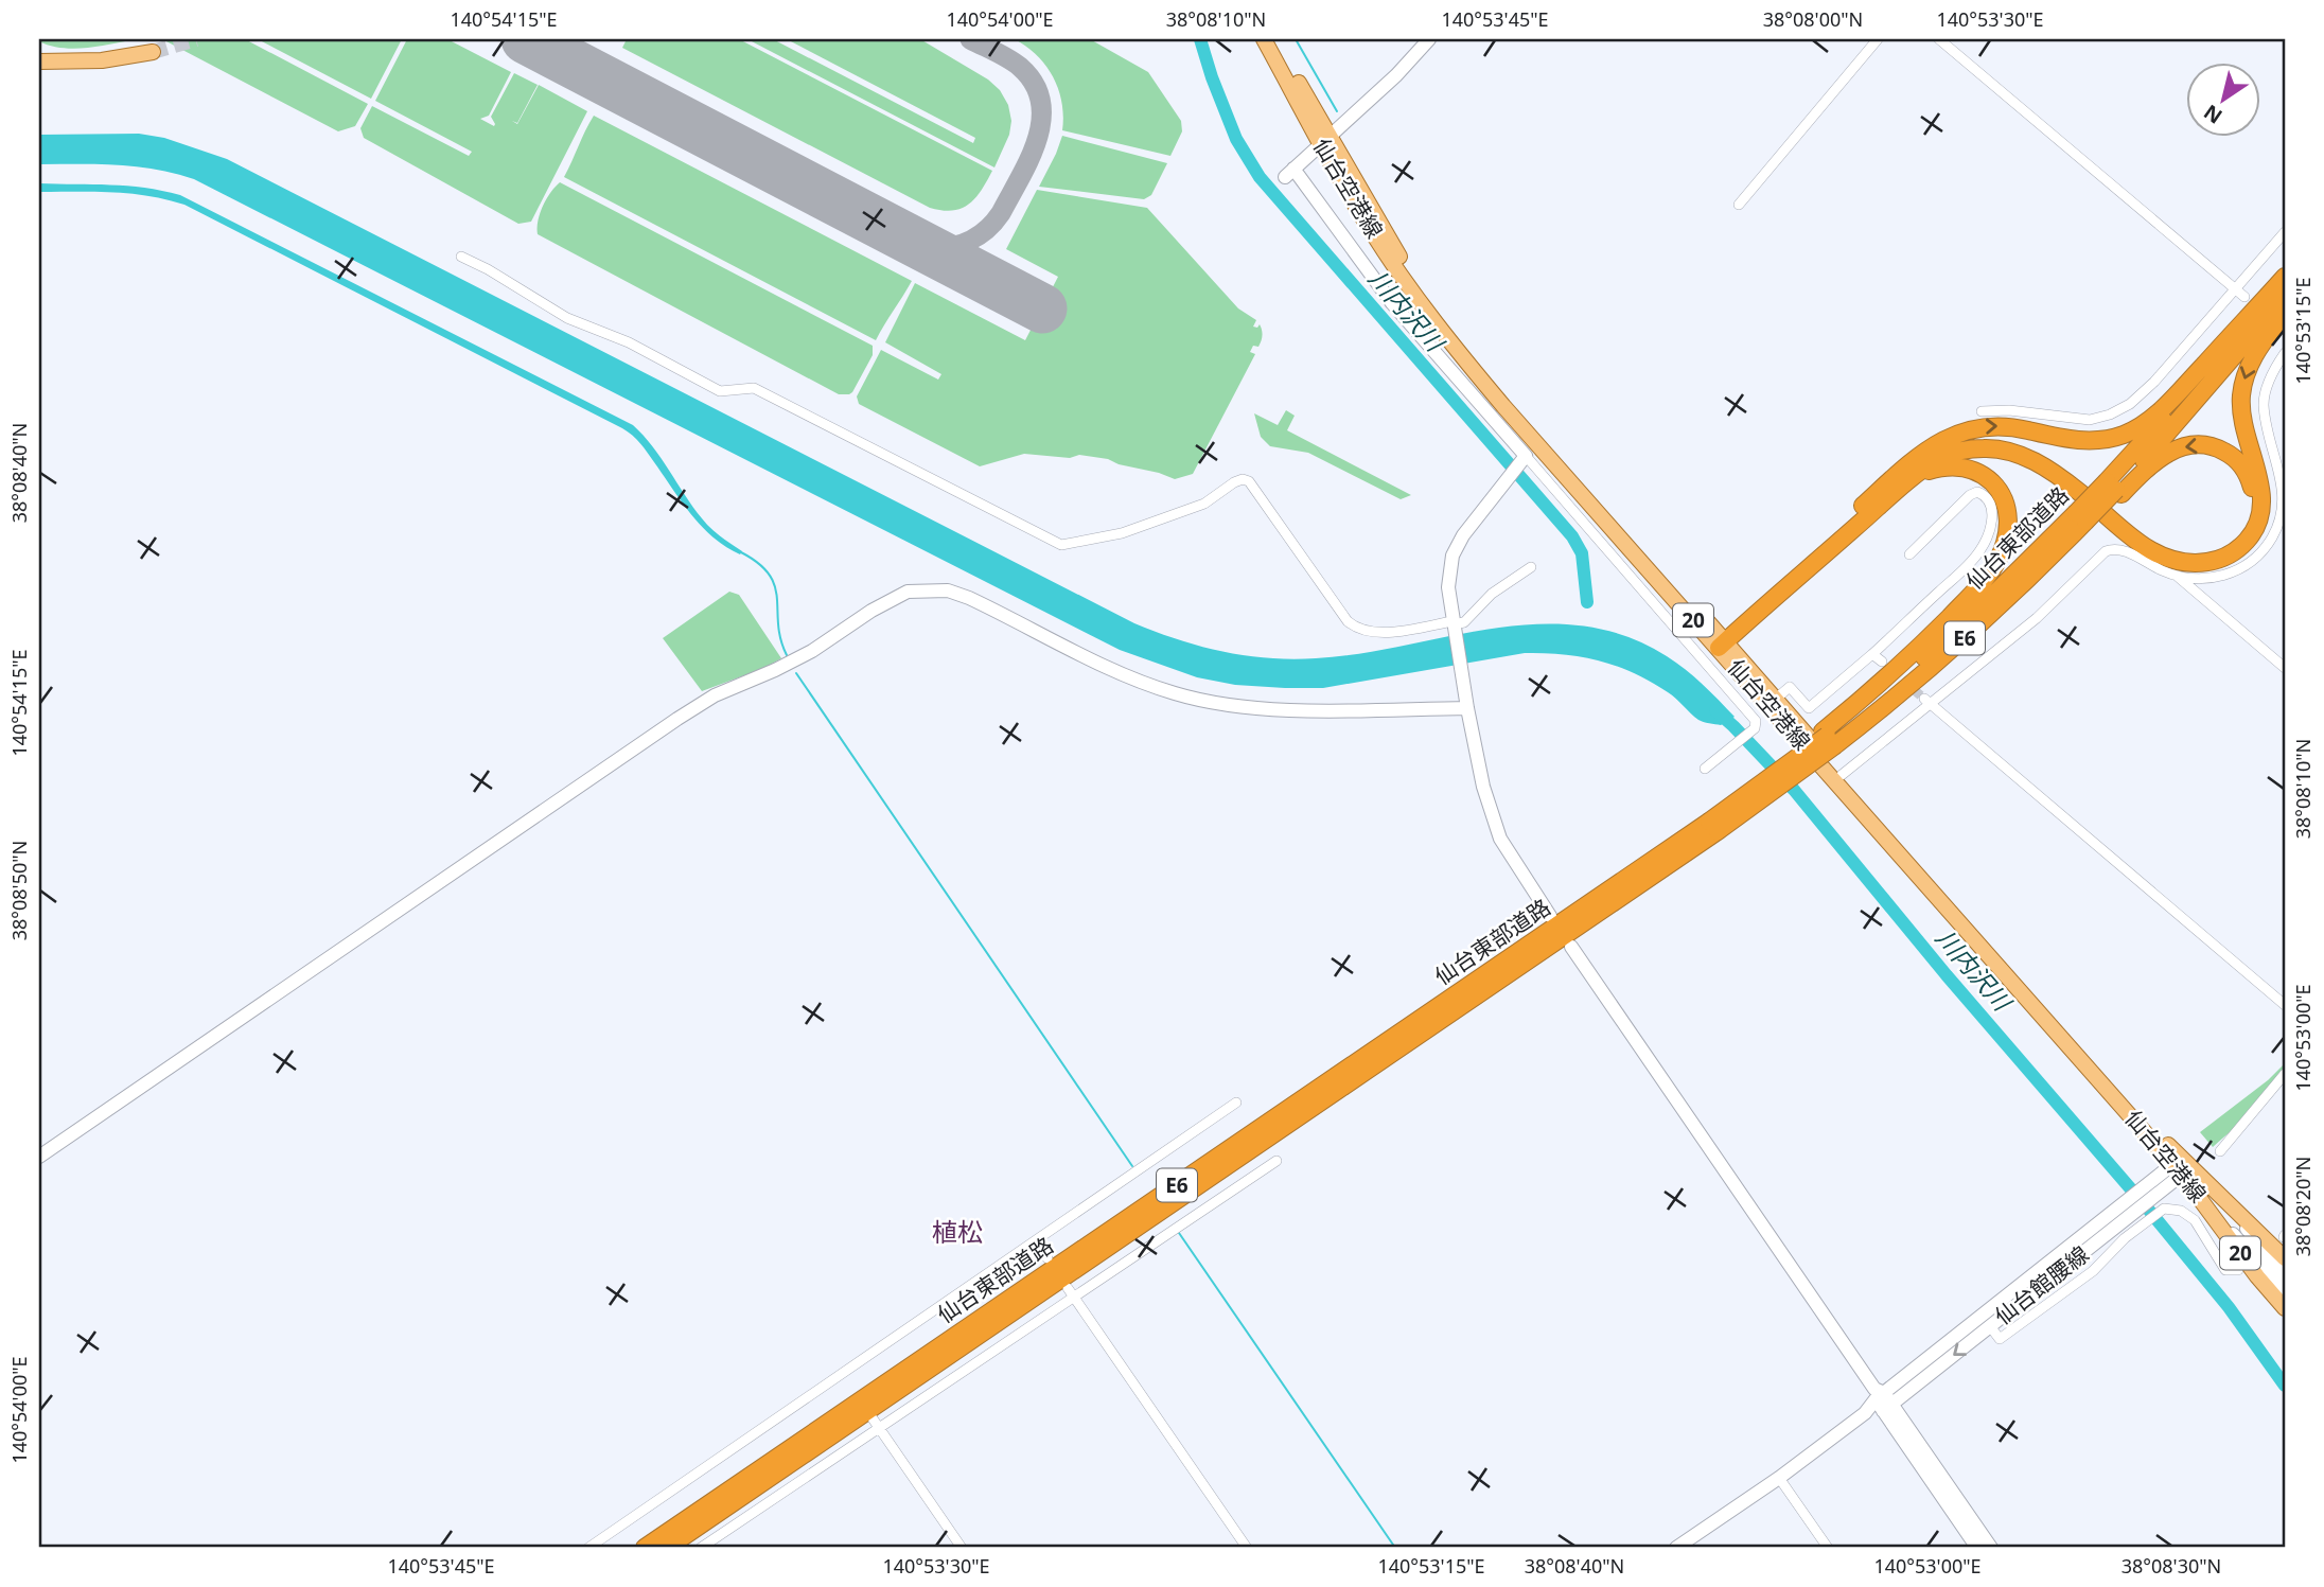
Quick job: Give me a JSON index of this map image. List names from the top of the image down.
{
  "streets": {
    "highway": ["仙台東部道路", "E6"],
    "main road": ["仙台空港線", "20"],
    "street": ["仙台館腰線"]
  },
  "crossings": [
    ["仙台空港線", "仙台東部道路"],
    ["仙台空港線", "仙台館腰線"]
  ],
  "districts": ["植松"],
  "water": ["川内沢川"],
  "north": "bottom left",
  "coordinates": [
    "140°54'15\"E",
    "140°54'00\"E",
    "38°08'10\"N",
    "140°53'45\"E",
    "38°08'00\"N",
    "140°53'30\"E",
    "140°53'15\"E",
    "38°08'40\"N",
    "38°08'50\"N",
    "140°53'00\"E",
    "38°08'20\"N",
    "38°08'30\"N"
  ]
}
